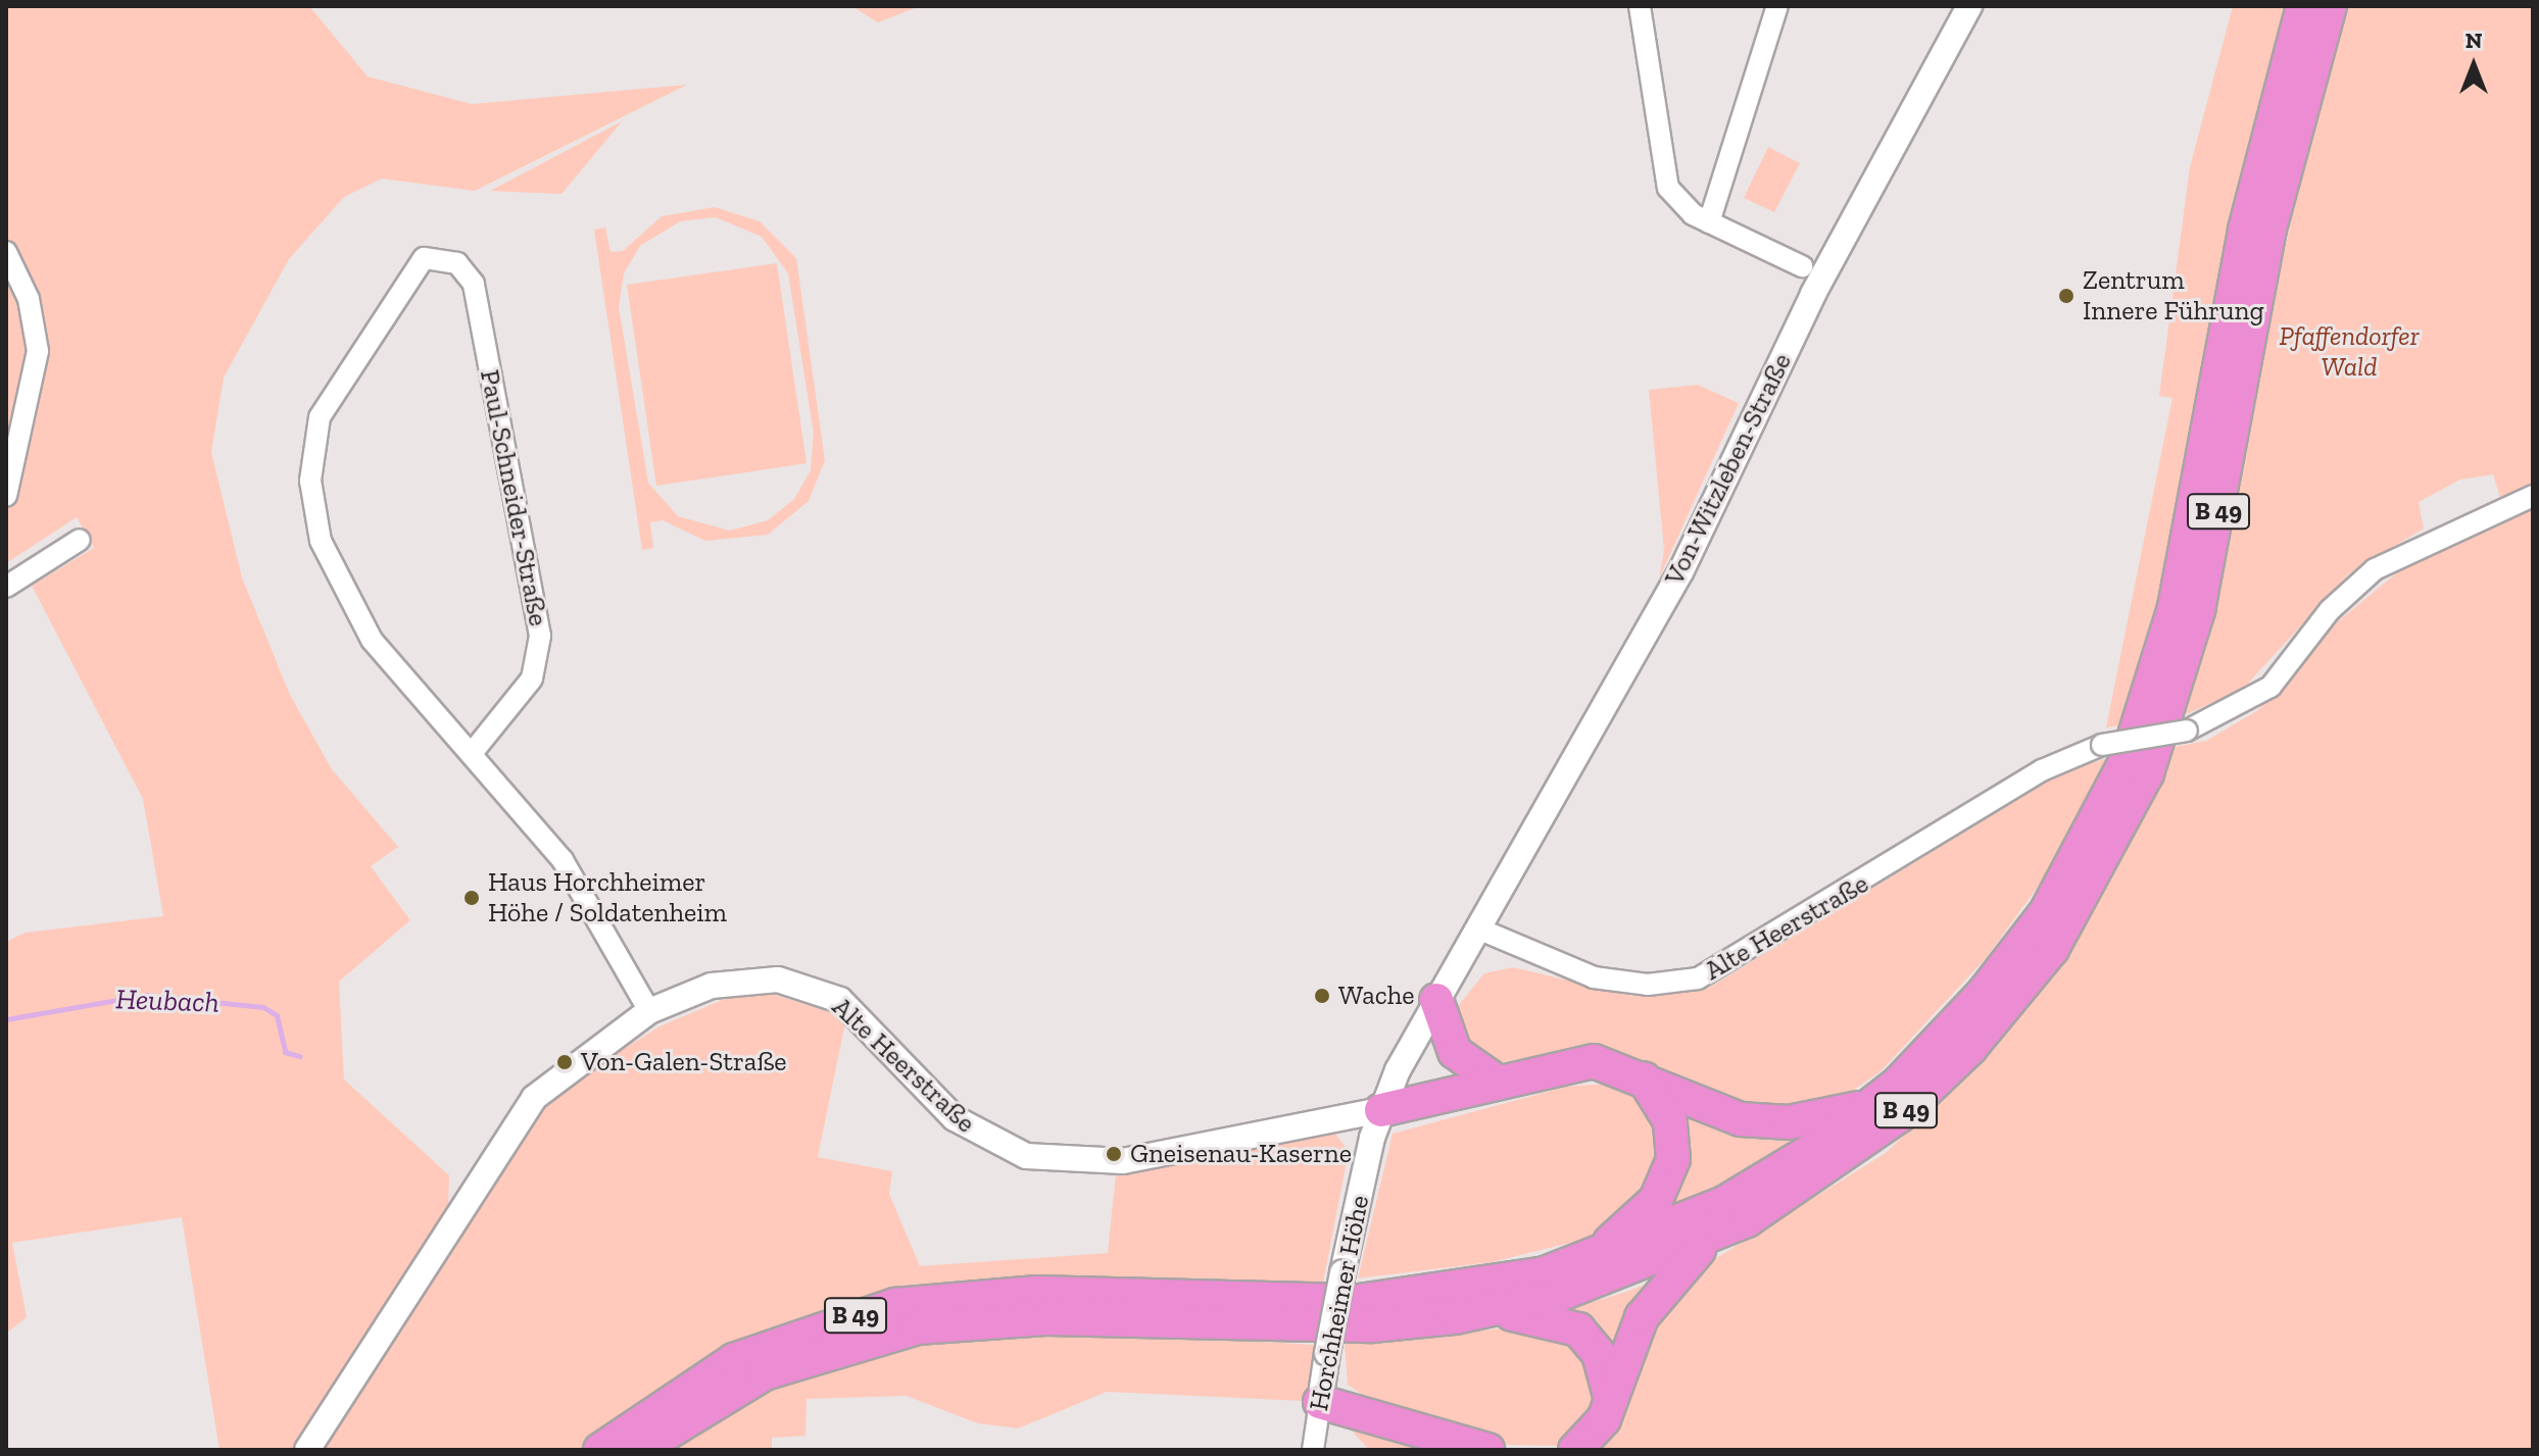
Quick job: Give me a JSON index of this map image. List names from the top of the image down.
{
  "streets": {
    "highway": ["B 49"],
    "street": [
      "Von-Witzleben-Straße",
      "Paul-Schneider-Straße",
      "Alte Heerstraße",
      "Horchheimer Höhe"
    ]
  },
  "crossings": [
    ["Von-Witzleben-Straße", "Alte Heerstraße"],
    ["Alte Heerstraße", "Horchheimer Höhe"]
  ],
  "water": ["Heubach"],
  "parks": ["Pfaffendorfer Wald"],
  "places": [
    "Zentrum Innere Führung",
    "Haus Horchheimer Höhe / Soldatenheim",
    "Wache",
    "Von-Galen-Straße",
    "Gneisenau-Kaserne"
  ],
  "north": "top"
}
